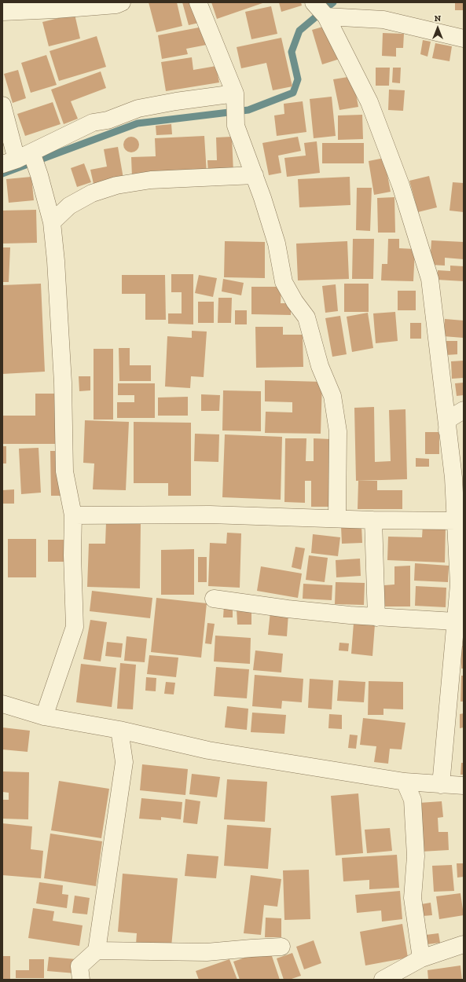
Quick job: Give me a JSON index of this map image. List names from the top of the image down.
{
  "north": "top"
}
